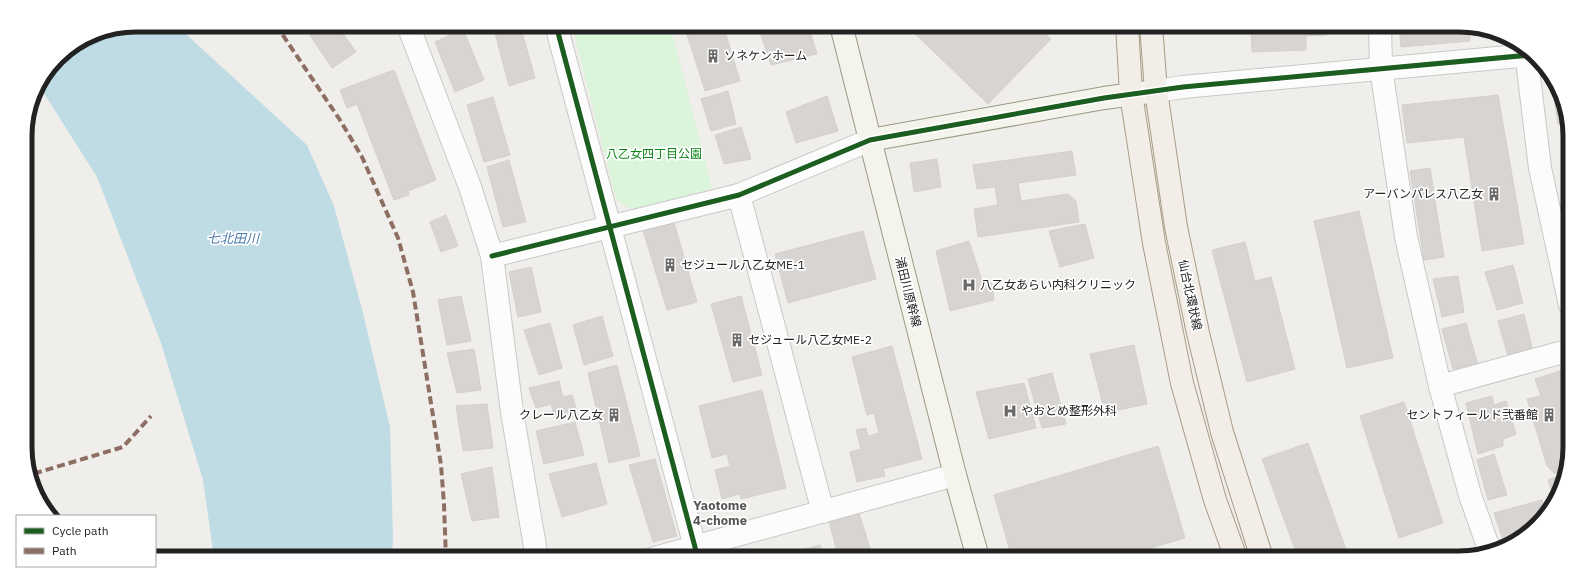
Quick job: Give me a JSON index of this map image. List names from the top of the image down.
{
  "streets": {
    "main road": ["仙台北環状線"],
    "street": ["浦田川原幹線"]
  },
  "districts": ["Yaotome 4-chome"],
  "water": ["七北田川"],
  "parks": ["八乙女四丁目公園"],
  "places": {
    "building": [
      "ソネケンホーム",
      "アーバンパレス八乙女",
      "セジュール八乙女ME-1",
      "セジュール八乙女ME-2",
      "クレール八乙女",
      "セントフィールド弐番館"
    ],
    "hospital": ["八乙女あらい内科クリニック", "やおとめ整形外科"]
  },
  "legend": ["Cycle path", "Path"]
}
